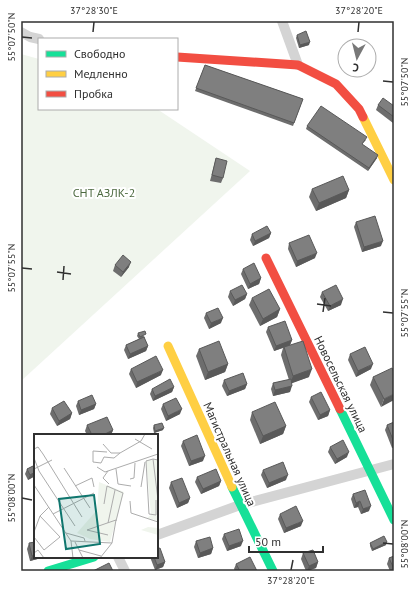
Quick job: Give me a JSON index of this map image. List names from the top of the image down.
{
  "streets": {
    "street": ["Новосельская улица", "Магистральная улица"]
  },
  "parks": ["СНТ АЗЛК-2"],
  "legend": ["Свободно", "Медленно", "Пробка"],
  "scale_bar": "50 m",
  "north": "bottom",
  "coordinates": [
    "37°28'30\"E",
    "37°28'20\"E",
    "55°07'50\"N",
    "55°07'55\"N",
    "55°08'00\"N"
  ]
}
